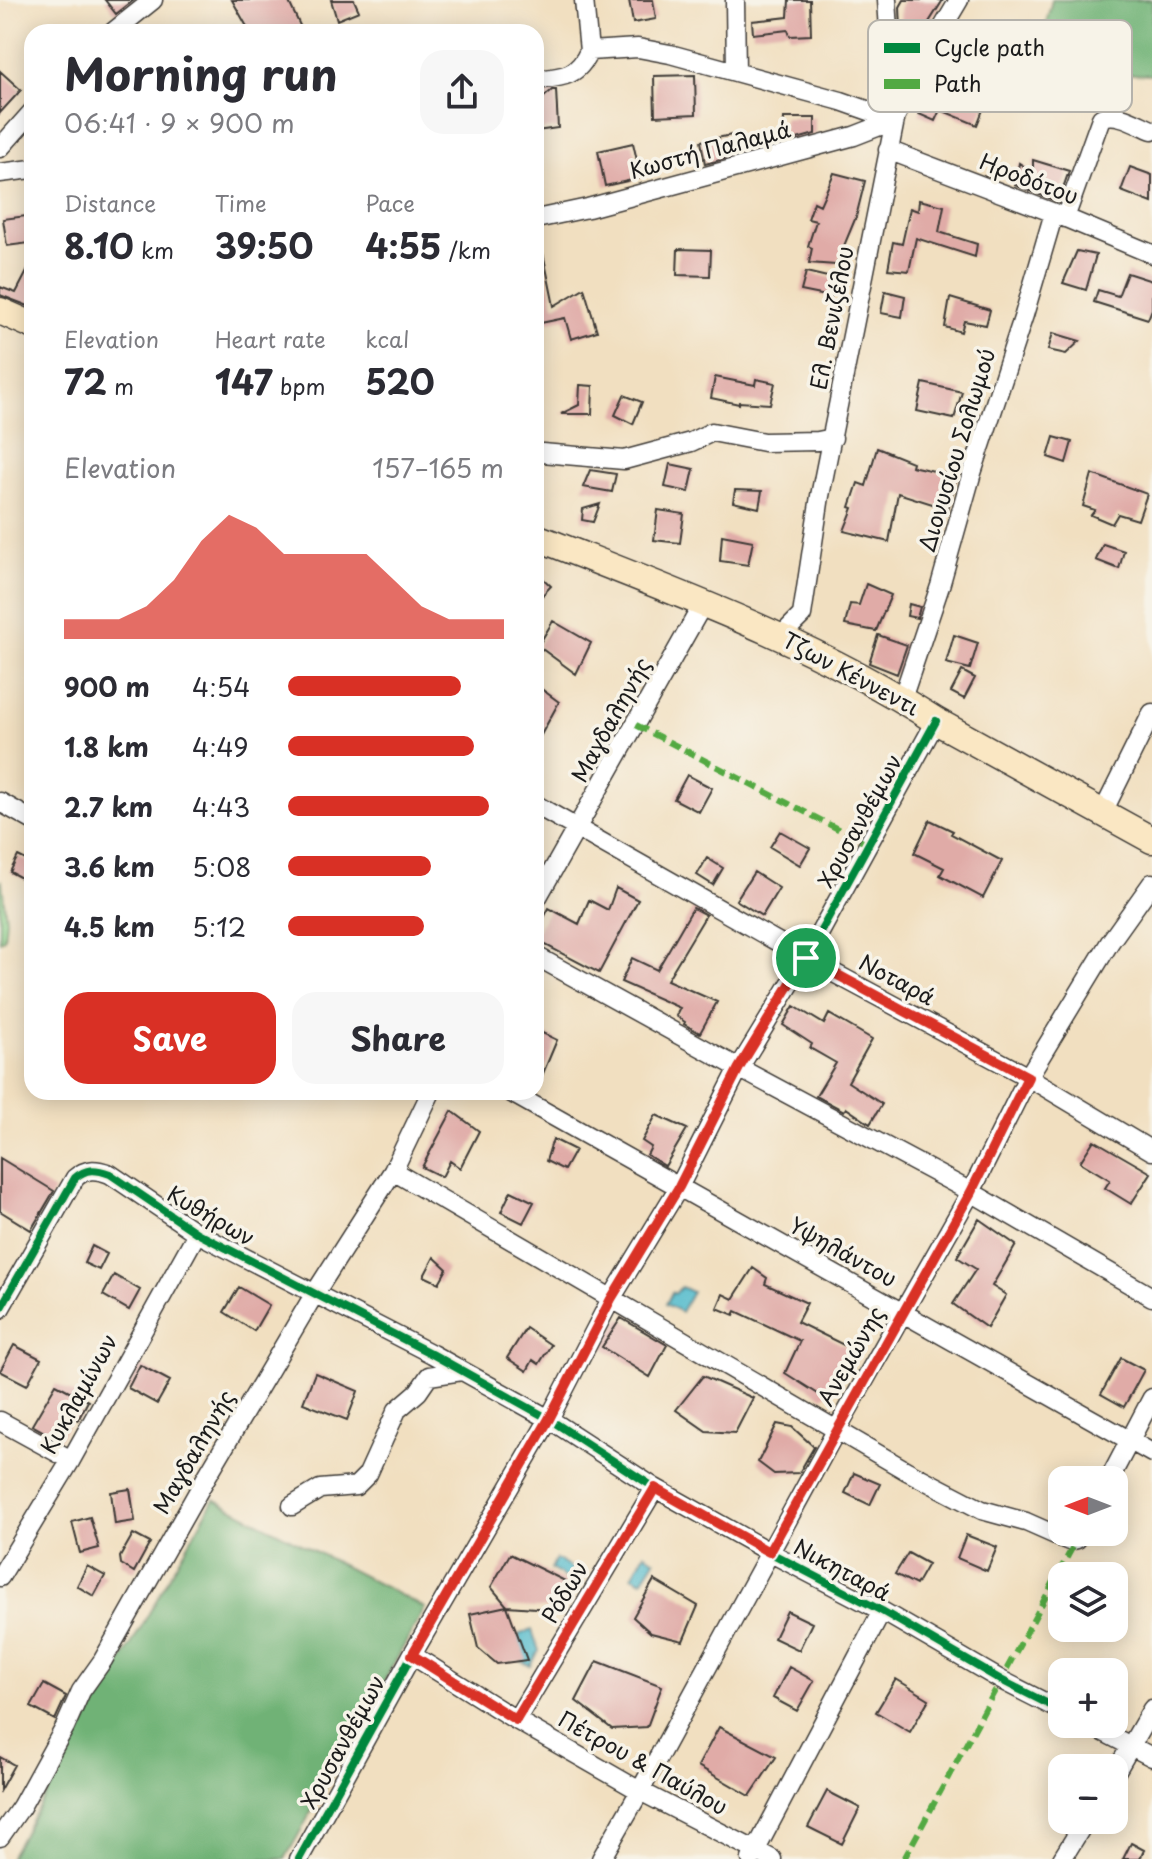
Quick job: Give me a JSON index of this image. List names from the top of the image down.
{
  "streets": {
    "street": [
      "Κωστή Παλαμά",
      "Ηροδότου",
      "Ελ. Βενιζέλου",
      "Διονυσίου Σολωμού",
      "Τζων Κέννεντι",
      "Μαγδαληνής",
      "Χρυσανθέμων",
      "Νοταρά",
      "Κυθήρων",
      "Υψηλάντου",
      "Ανεμώνης",
      "Κυκλαμίνων",
      "Νικηταρά",
      "Ρόδων",
      "Πέτρου & Παύλου"
    ]
  },
  "crossings": [
    ["Κωστή Παλαμά", "Ελ. Βενιζέλου"],
    ["Ηροδότου", "Ελ. Βενιζέλου"],
    ["Ηροδότου", "Διονυσίου Σολωμού"],
    ["Ελ. Βενιζέλου", "Τζων Κέννεντι"],
    ["Διονυσίου Σολωμού", "Τζων Κέννεντι"],
    ["Τζων Κέννεντι", "Μαγδαληνής"],
    ["Τζων Κέννεντι", "Χρυσανθέμων"],
    ["Μαγδαληνής", "Νοταρά"],
    ["Μαγδαληνής", "Κυθήρων"],
    ["Μαγδαληνής", "Νικηταρά"],
    ["Χρυσανθέμων", "Νοταρά"],
    ["Χρυσανθέμων", "Υψηλάντου"],
    ["Χρυσανθέμων", "Νικηταρά"],
    ["Χρυσανθέμων", "Πέτρου & Παύλου"],
    ["Νοταρά", "Ανεμώνης"],
    ["Κυθήρων", "Κυκλαμίνων"],
    ["Κυθήρων", "Νικηταρά"],
    ["Υψηλάντου", "Ανεμώνης"],
    ["Ανεμώνης", "Νικηταρά"],
    ["Ανεμώνης", "Πέτρου & Παύλου"],
    ["Νικηταρά", "Ρόδων"],
    ["Ρόδων", "Πέτρου & Παύλου"]
  ],
  "legend": ["Cycle path", "Path"],
  "north": "left",
  "page": {
    "heading": ["Morning run", "06:41 · 9 × 900 m"],
    "stats": [
      ["Distance", "8.10 km"],
      ["Time", "39:50"],
      ["Pace", "4:55 /km"],
      ["Elevation", "72 m"],
      ["Heart rate", "147 bpm"],
      ["kcal", "520"]
    ],
    "chart": ["Elevation", "157–165 m"],
    "list": [
      {
        "name": "900 m",
        "note": "4:54"
      },
      {
        "name": "1.8 km",
        "note": "4:49"
      },
      {
        "name": "2.7 km",
        "note": "4:43"
      },
      {
        "name": "3.6 km",
        "note": "5:08"
      },
      {
        "name": "4.5 km",
        "note": "5:12"
      }
    ],
    "buttons": ["Save", "Share"],
    "map_buttons": ["+", "−"]
  }
}
